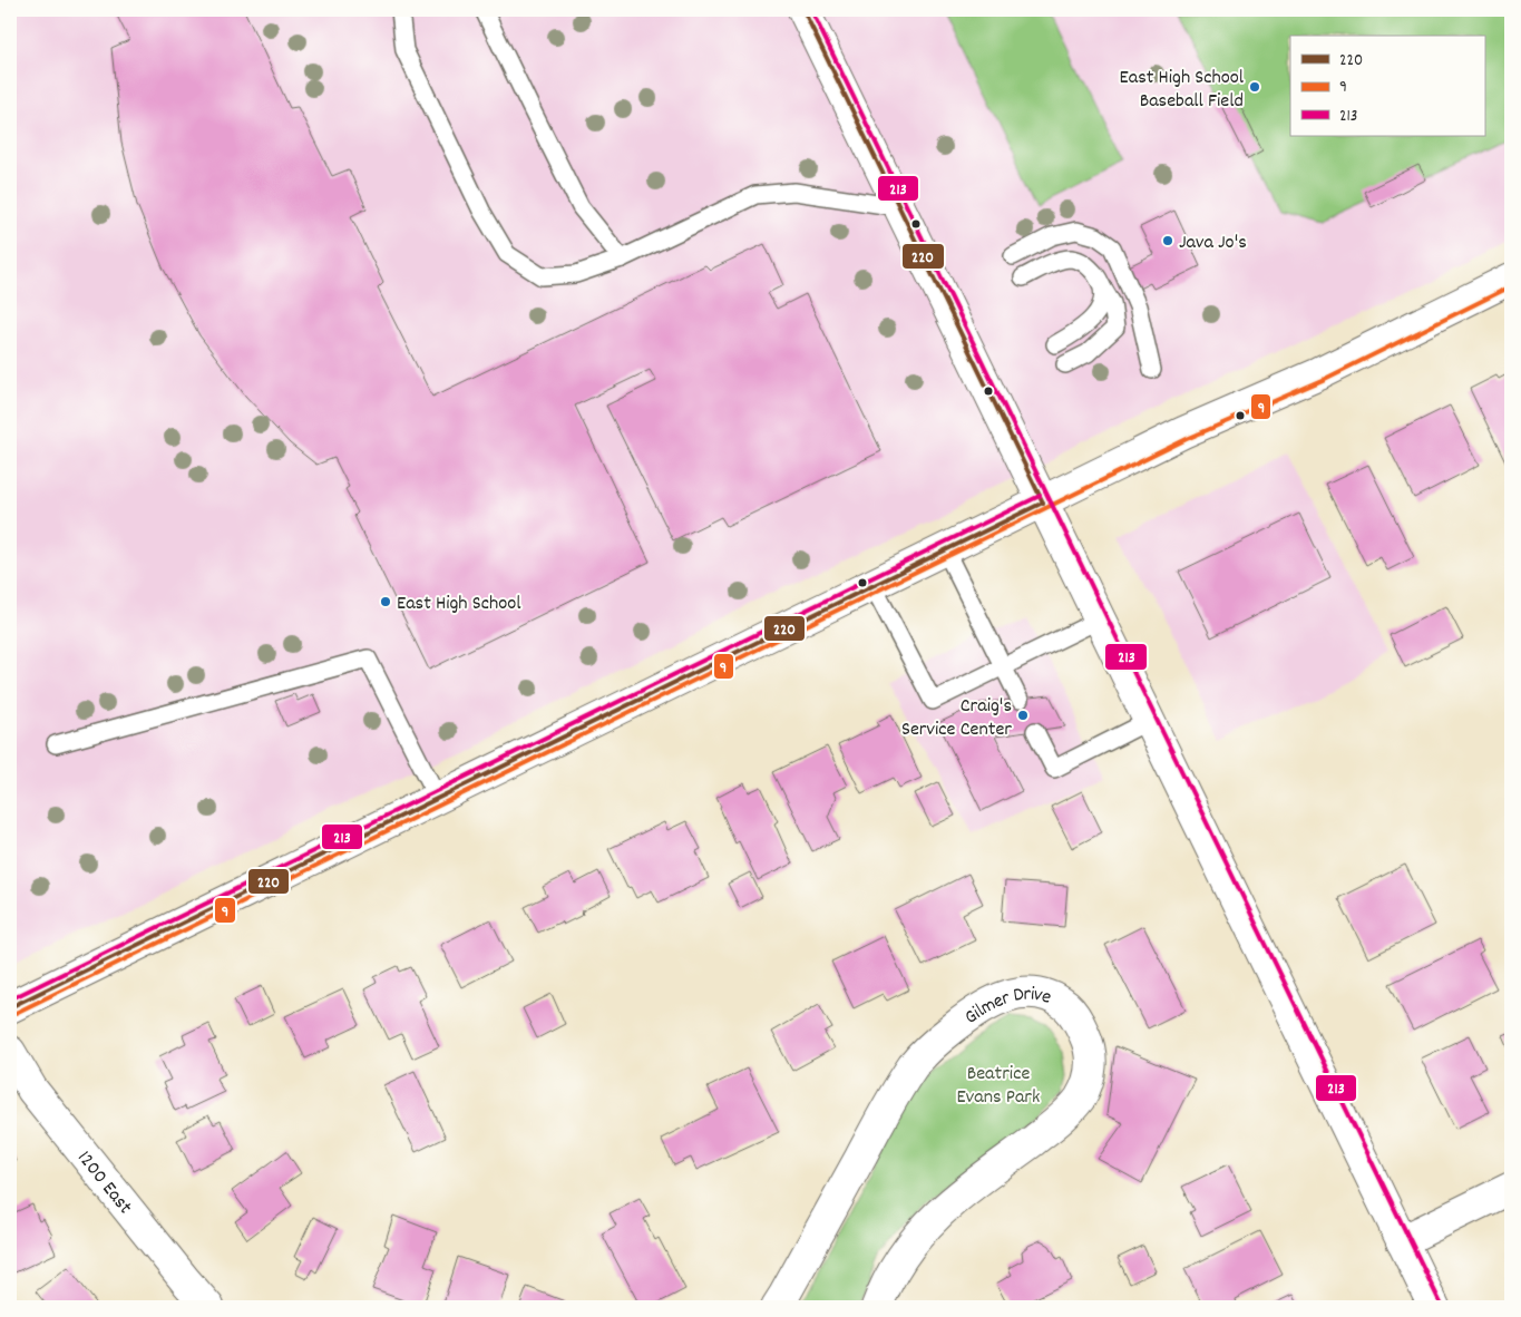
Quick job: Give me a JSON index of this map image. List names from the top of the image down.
{
  "streets": {
    "street": ["Gilmer Drive", "1200 East"]
  },
  "parks": ["Beatrice Evans Park"],
  "places": [
    "East High School Baseball Field",
    "Java Jo's",
    "East High School",
    "Craig's Service Center"
  ],
  "lines": ["transit line 220", "transit line 213", "transit line 9"],
  "legend": ["220", "9", "213"]
}
